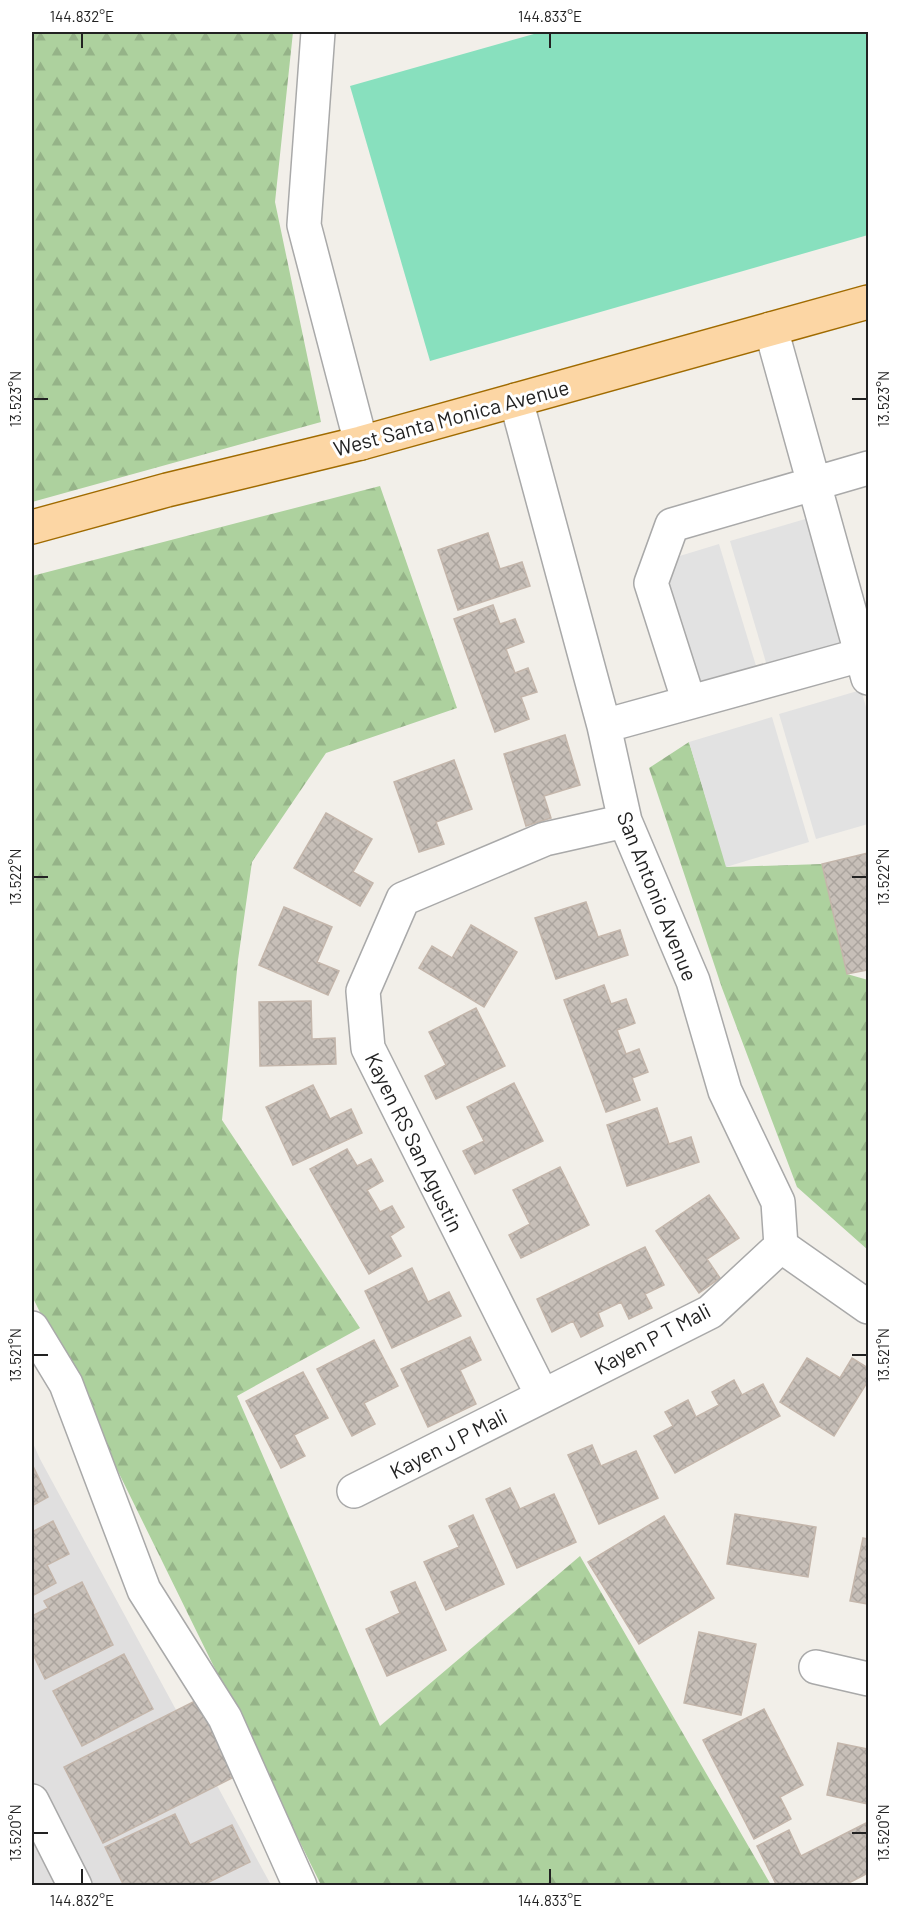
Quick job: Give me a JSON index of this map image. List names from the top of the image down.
{
  "streets": {
    "main road": ["West Santa Monica Avenue"],
    "street": [
      "San Antonio Avenue",
      "Kayen RS San Agustin",
      "Kayen P T Mali",
      "Kayen J P Mali"
    ]
  },
  "crossings": [
    ["West Santa Monica Avenue", "San Antonio Avenue"],
    ["San Antonio Avenue", "Kayen RS San Agustin"],
    ["San Antonio Avenue", "Kayen P T Mali"],
    ["Kayen RS San Agustin", "Kayen P T Mali"],
    ["Kayen RS San Agustin", "Kayen J P Mali"],
    ["Kayen P T Mali", "Kayen J P Mali"]
  ],
  "coordinates": [
    "144.832°E",
    "144.833°E",
    "13.523°N",
    "13.522°N",
    "13.521°N",
    "13.520°N"
  ]
}
